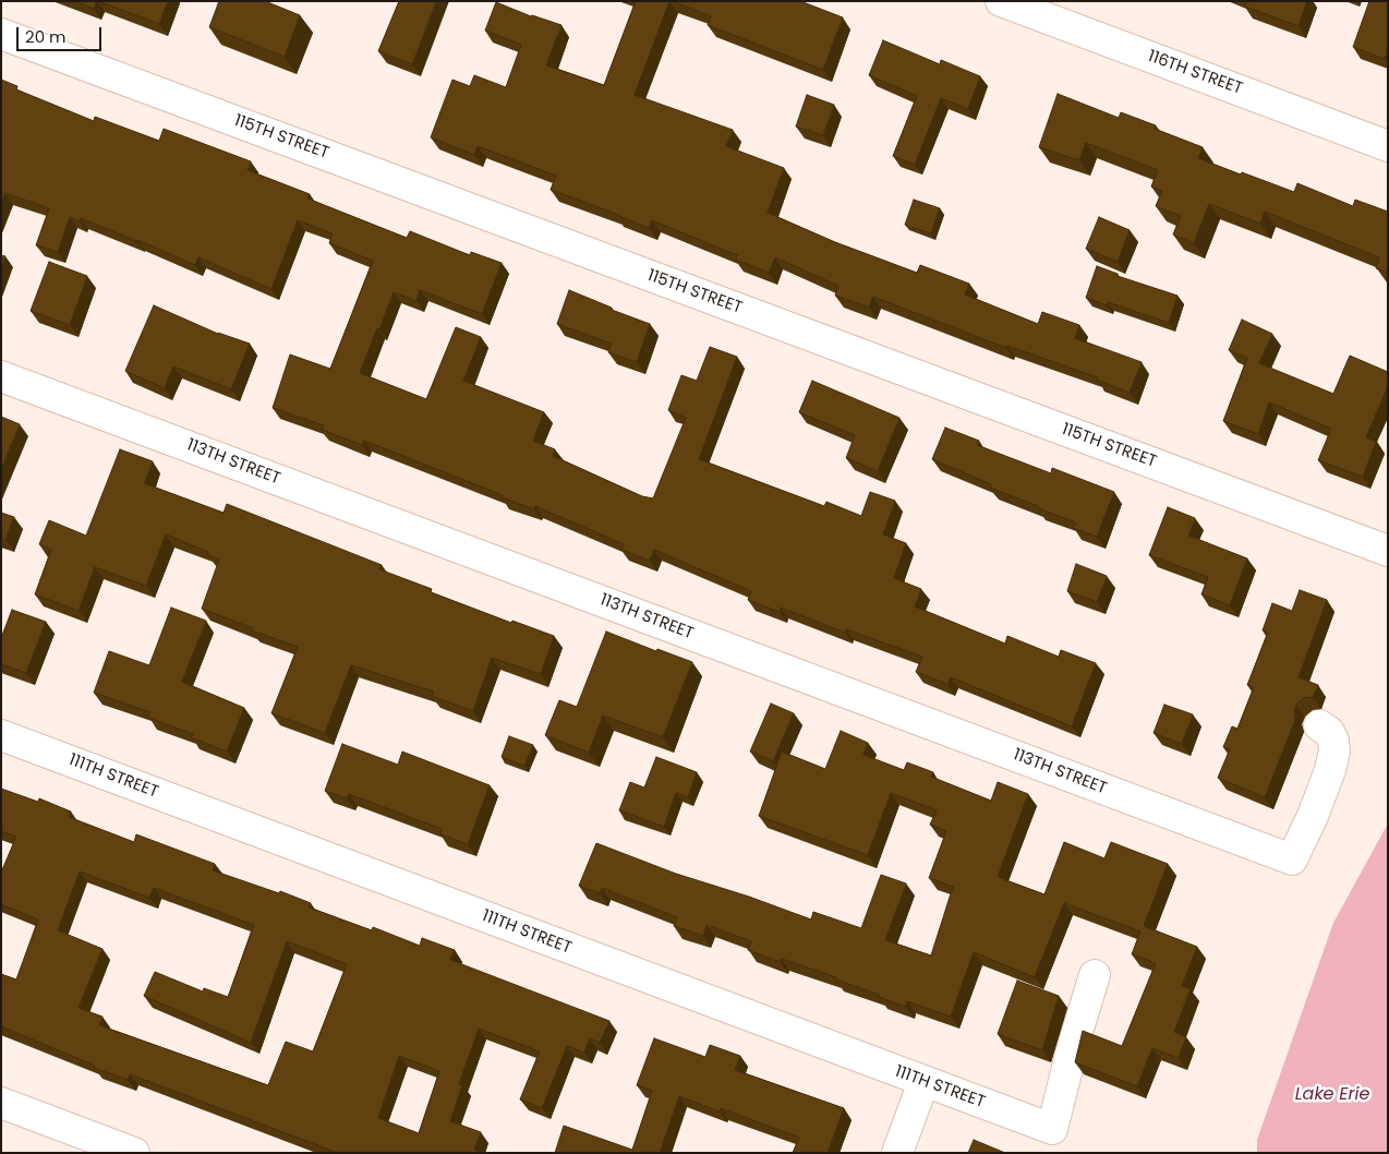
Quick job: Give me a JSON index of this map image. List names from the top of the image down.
{
  "streets": {
    "street": [
      "116TH STREET",
      "115TH STREET",
      "113TH STREET",
      "111TH STREET"
    ]
  },
  "water": ["Lake Erie"],
  "scale_bar": "20 m"
}
